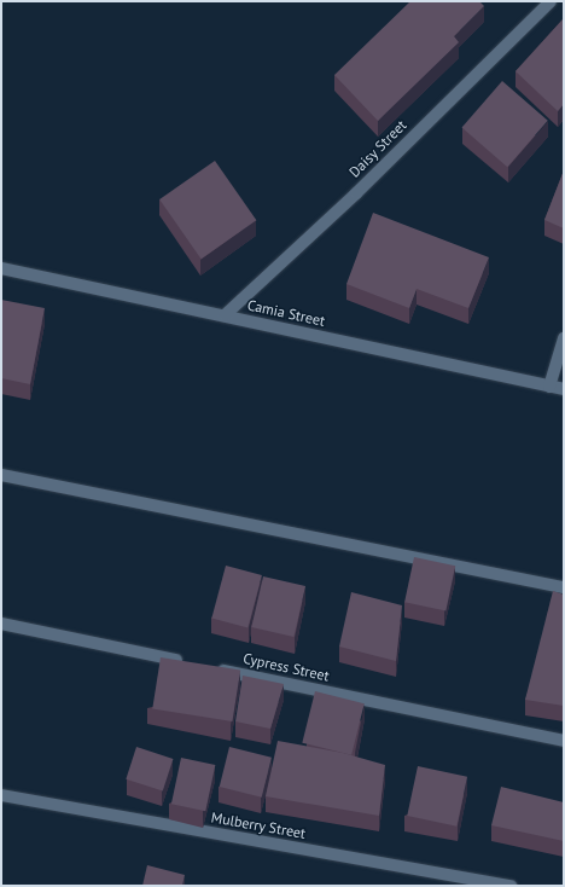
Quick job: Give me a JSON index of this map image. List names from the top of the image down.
{
  "streets": {
    "street": [
      "Daisy Street",
      "Camia Street",
      "Cypress Street",
      "Mulberry Street"
    ]
  },
  "crossings": [
    ["Daisy Street", "Camia Street"]
  ]
}
